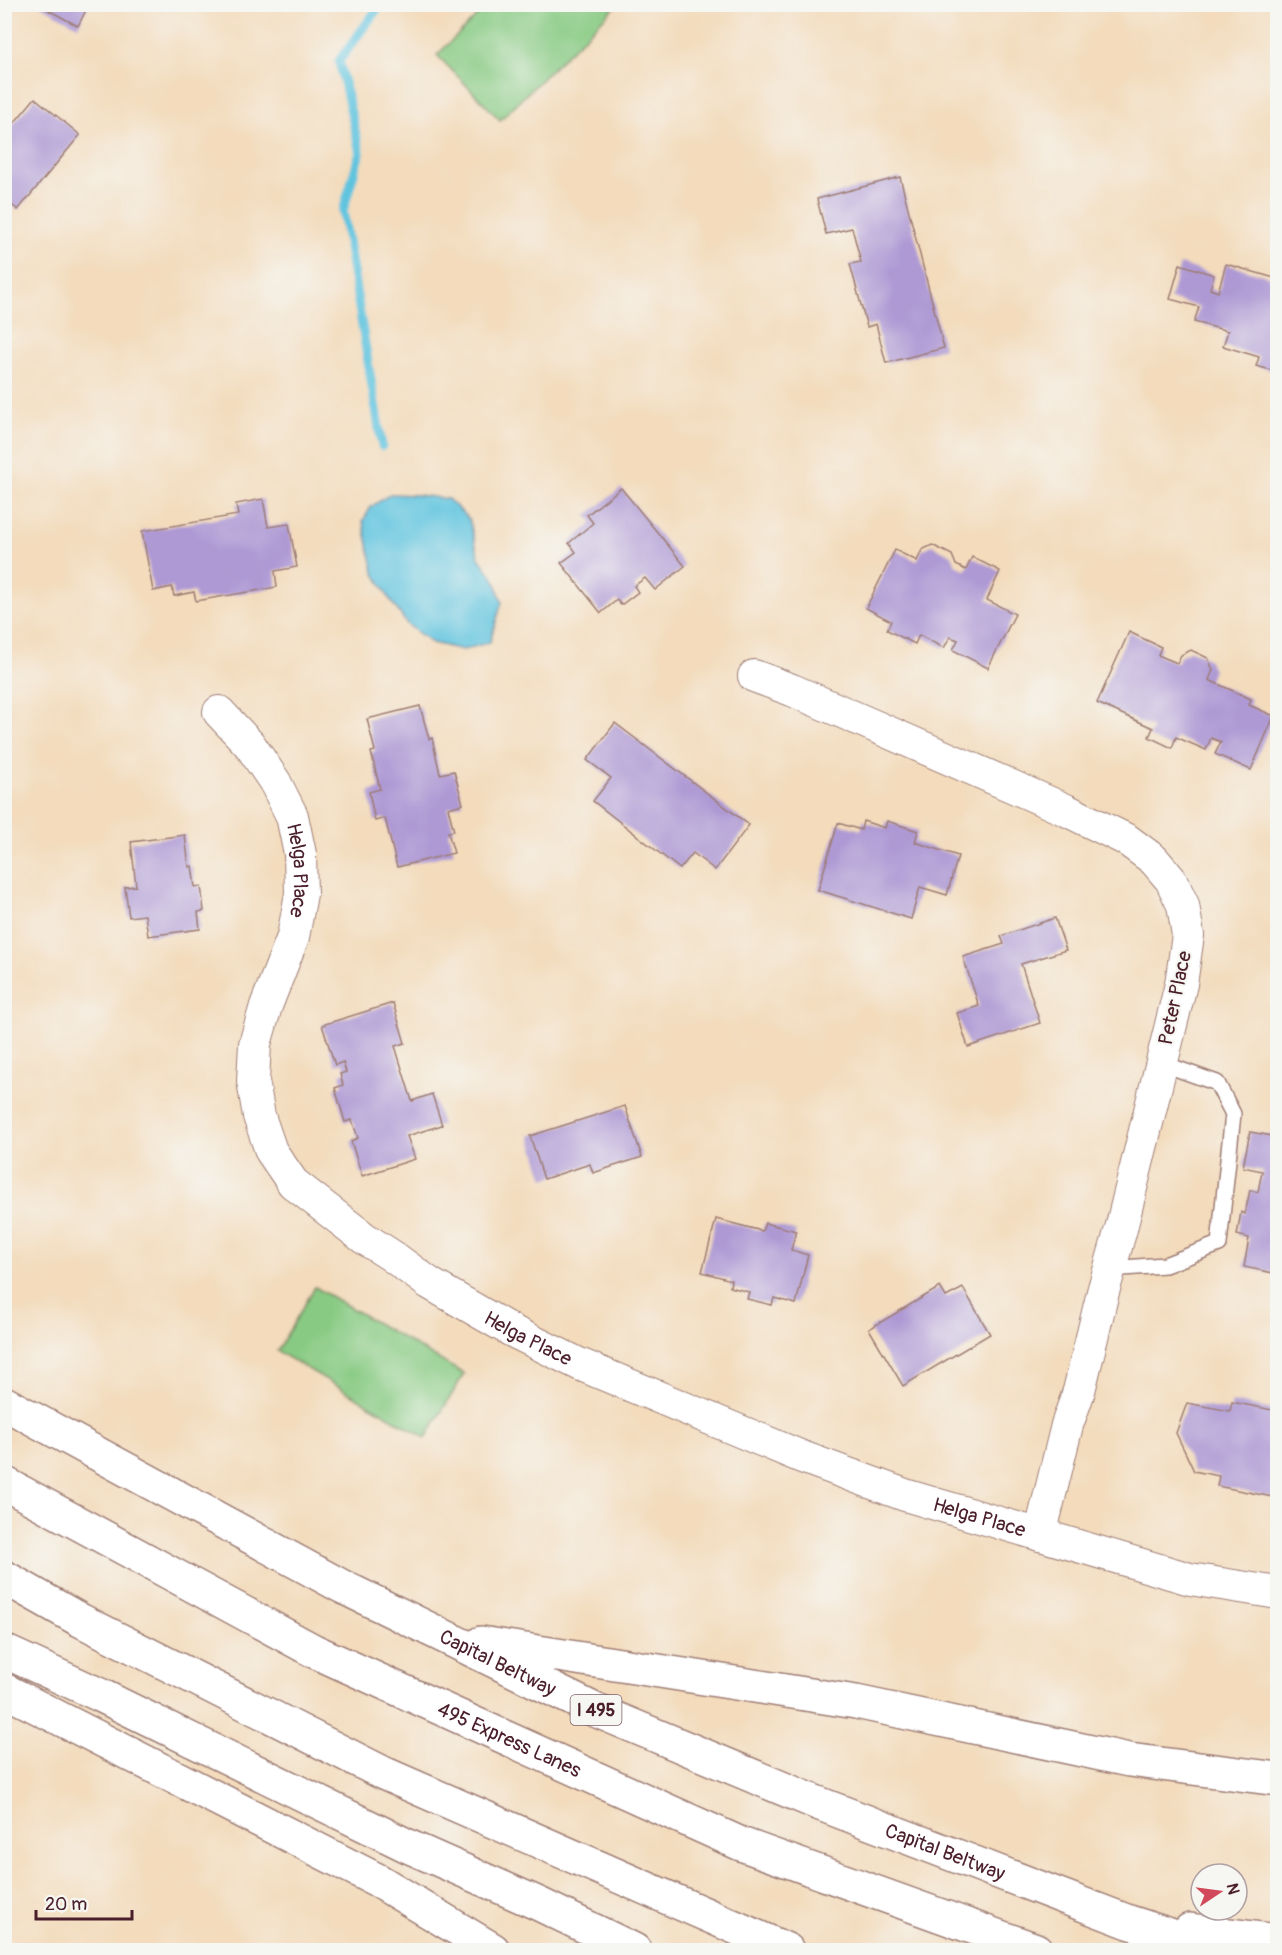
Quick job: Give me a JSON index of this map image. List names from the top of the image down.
{
  "streets": {
    "highway": ["Capital Beltway", "I 495", "495 Express Lanes"],
    "street": ["Helga Place", "Peter Place"]
  },
  "crossings": [
    ["Helga Place", "Peter Place"]
  ],
  "scale_bar": "20 m",
  "north": "right"
}
